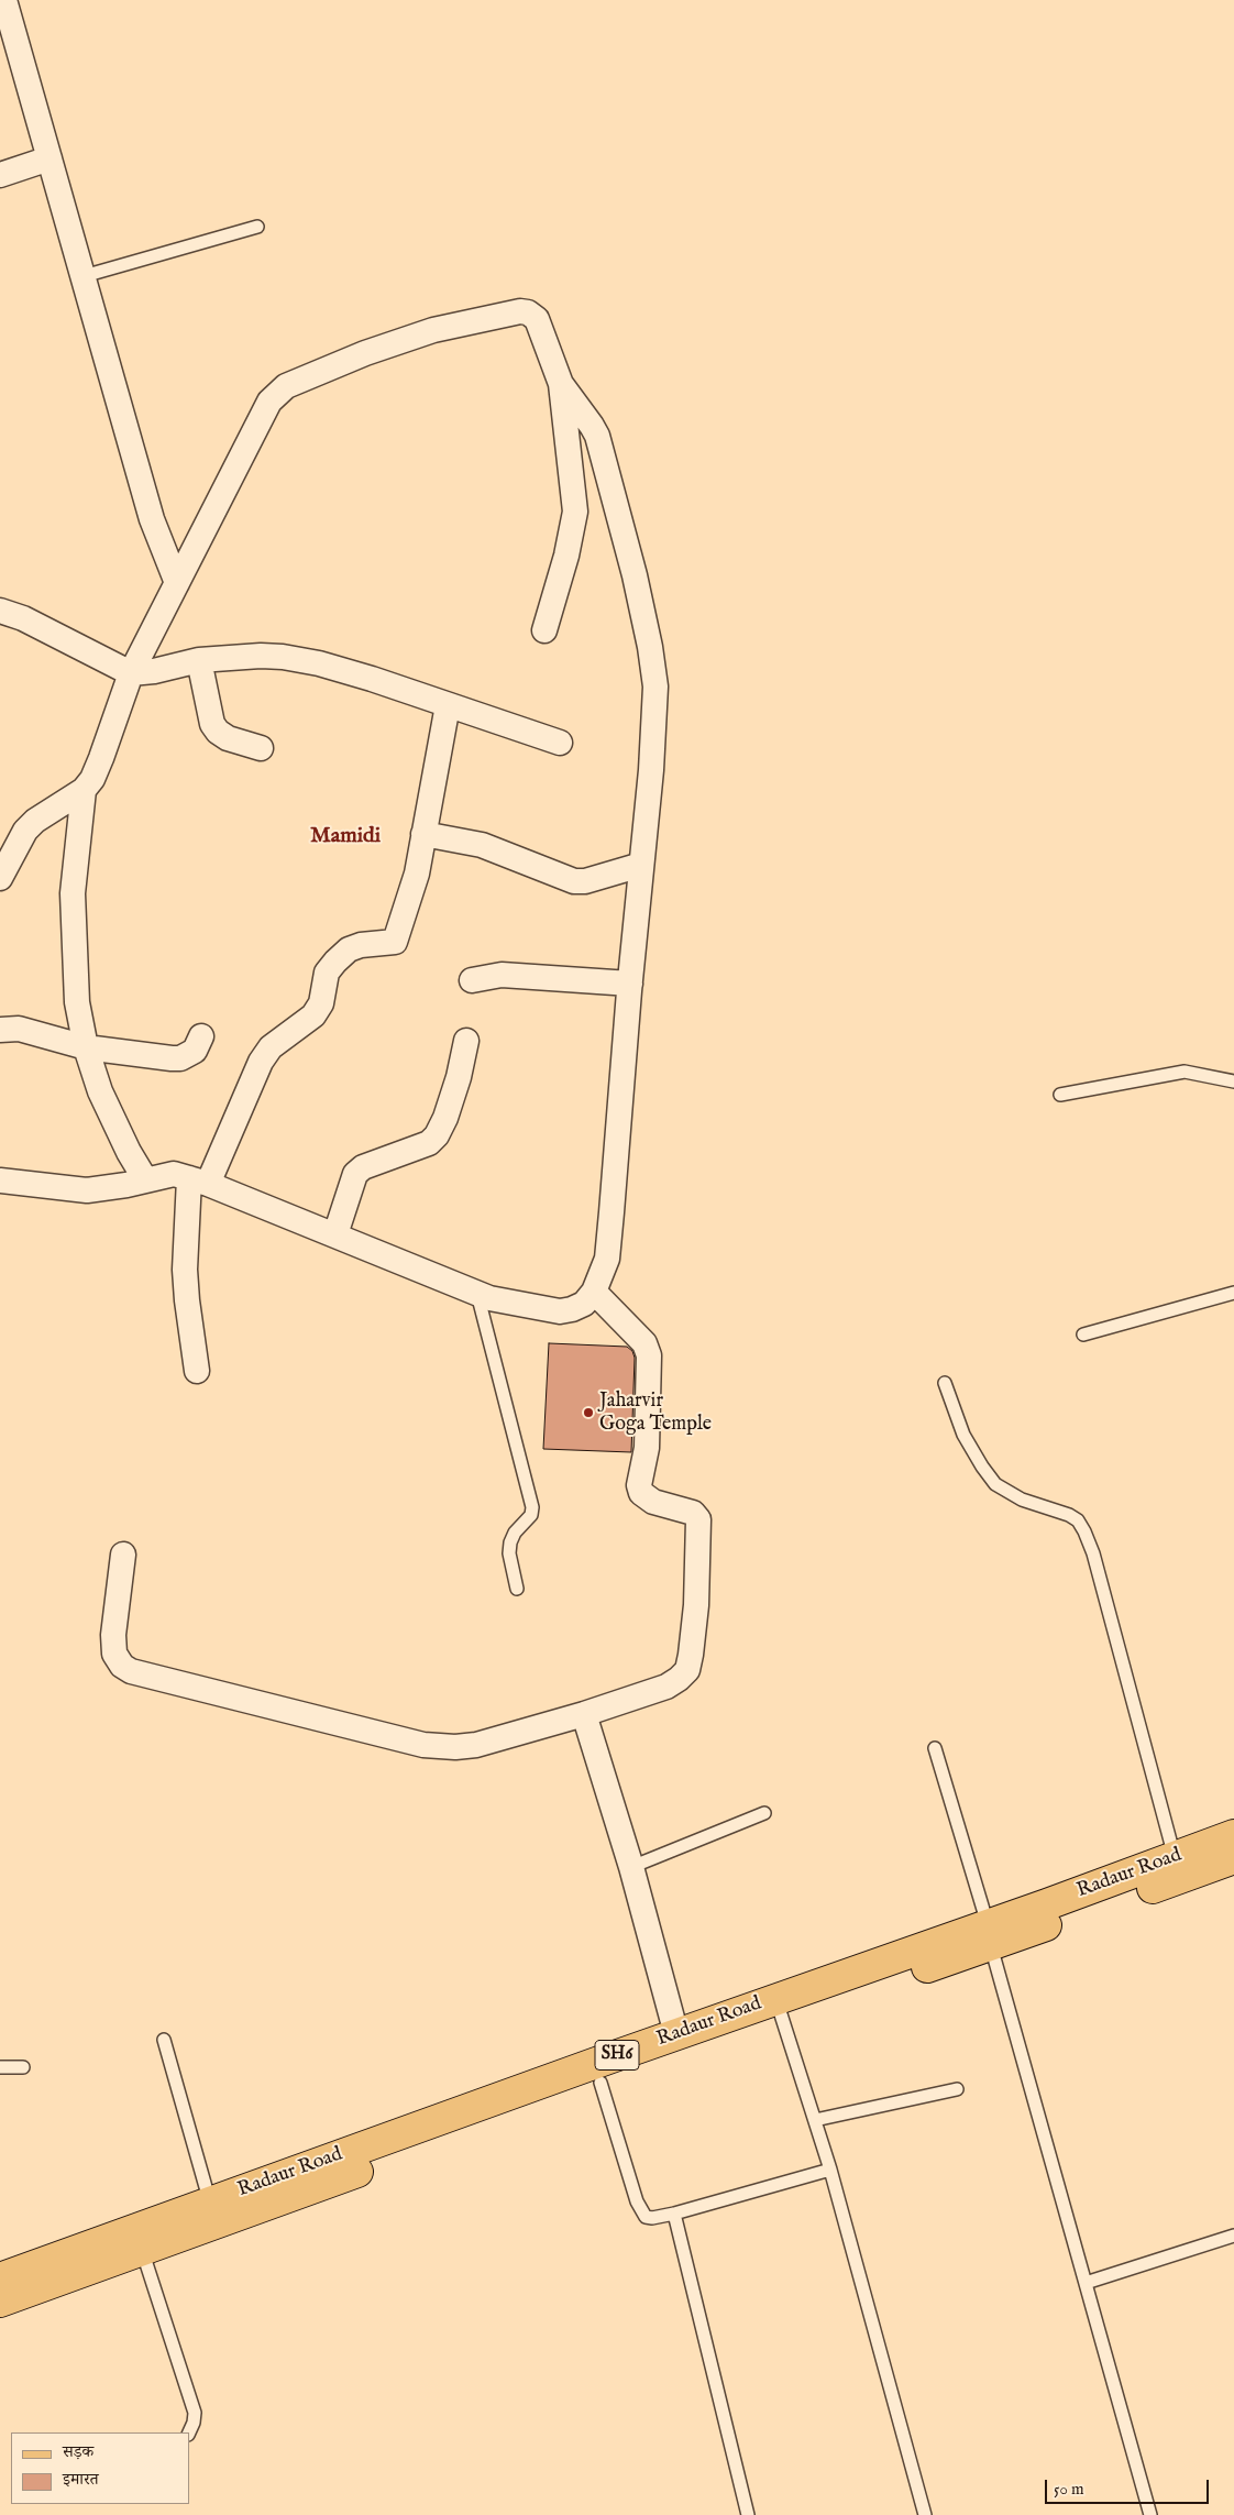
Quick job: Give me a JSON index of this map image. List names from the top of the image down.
{
  "streets": {
    "main road": ["Radaur Road", "SH6"]
  },
  "districts": ["Mamidi"],
  "places": ["Jaharvir Goga Temple"],
  "legend": ["सड़क", "इमारत"],
  "scale_bar": "50 m"
}
